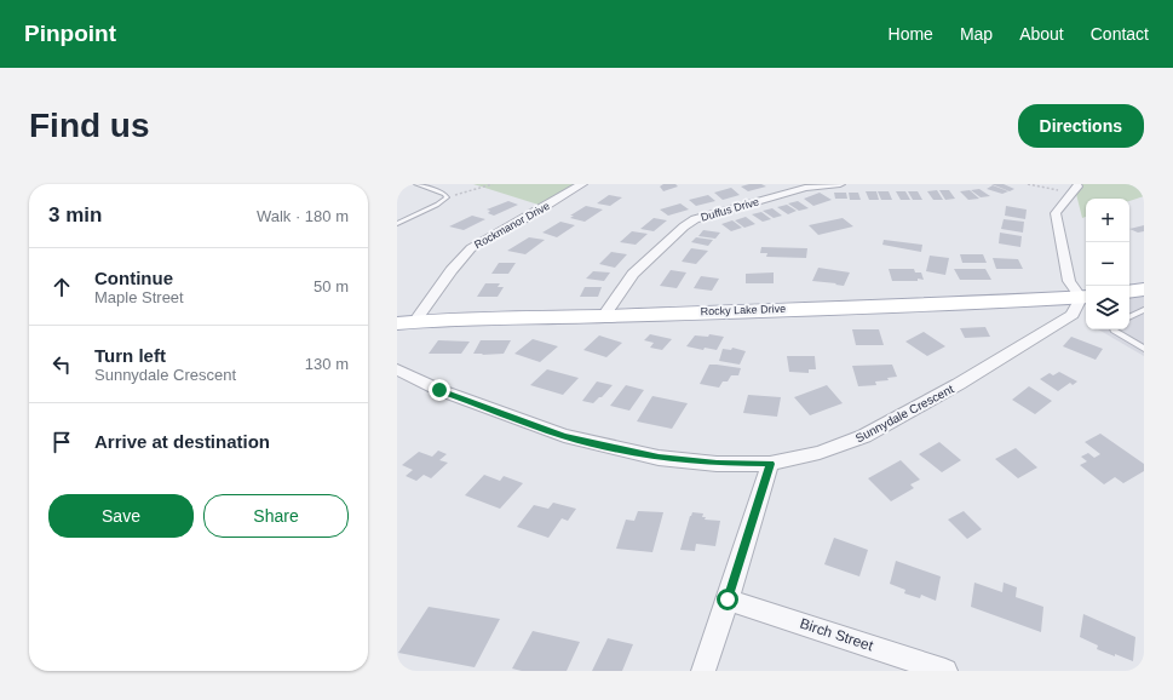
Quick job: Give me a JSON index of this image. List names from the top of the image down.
{
  "streets": {
    "main road": ["Rocky Lake Drive"],
    "street": [
      "Duffus Drive",
      "Rockmanor Drive",
      "Sunnydale Crescent",
      "Birch Street"
    ]
  },
  "crossings": [
    ["Duffus Drive", "Rocky Lake Drive"],
    ["Rockmanor Drive", "Rocky Lake Drive"],
    ["Rocky Lake Drive", "Sunnydale Crescent"]
  ],
  "page": {
    "header": "Pinpoint",
    "nav": [
      "Home",
      "Map",
      "About",
      "Contact"
    ],
    "buttons": [
      "Directions",
      ["Save", "Share"]
    ],
    "title": "Find us",
    "heading": ["3 min", "Walk · 180 m"],
    "map_buttons": ["+", "−"],
    "list": [
      ["Continue", "Maple Street", "50 m"],
      ["Turn left", "Sunnydale Crescent", "130 m"],
      "Arrive at destination"
    ]
  }
}
